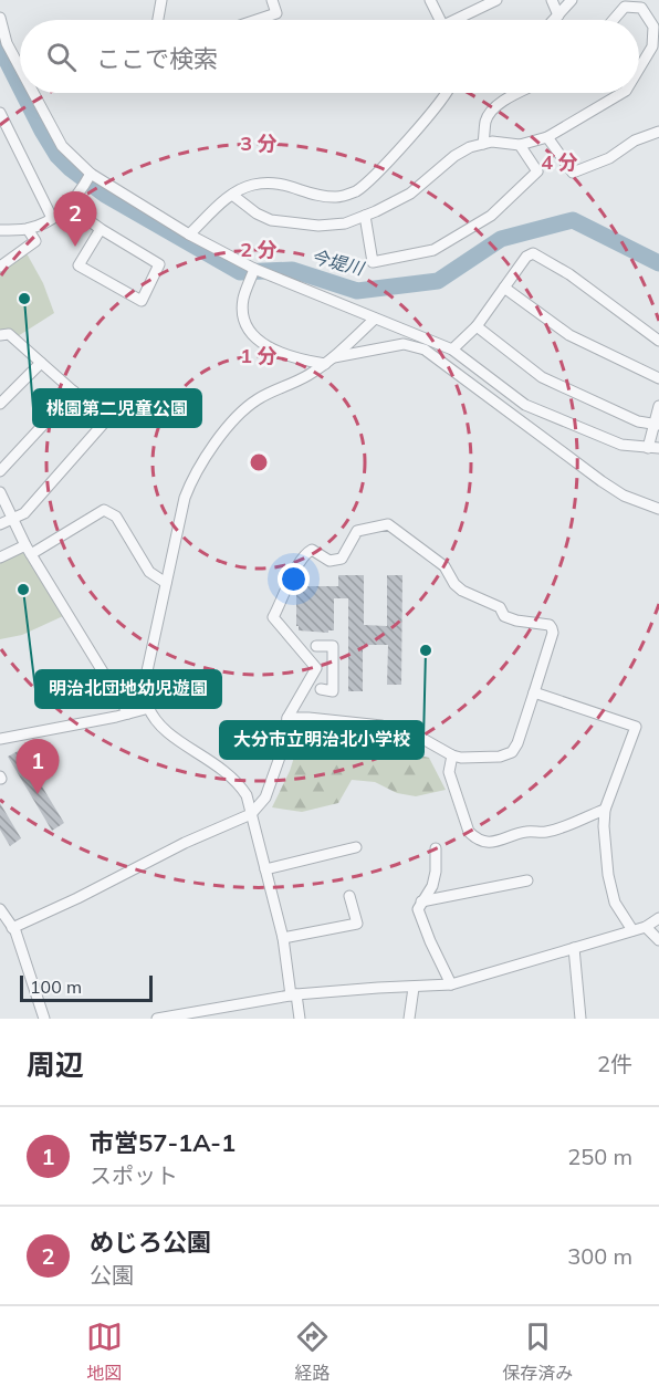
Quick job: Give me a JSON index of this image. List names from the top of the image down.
{
  "water": ["今堤川"],
  "places": ["桃園第二児童公園", "明治北団地幼児遊園", "大分市立明治北小学校"],
  "scale_bar": "100 m",
  "page": {
    "search": "ここで検索",
    "pins": ["2", "1"],
    "scale": "100 m",
    "heading": ["周辺", "2件"],
    "list": [
      {
        "mark": "1",
        "name": "市営57-1A-1",
        "note": "スポット",
        "value": "250 m"
      },
      {
        "mark": "2",
        "name": "めじろ公園",
        "note": "公園",
        "value": "300 m"
      }
    ],
    "nav": ["地図", "経路", "保存済み"]
  },
  "rings": [
    "3 分",
    "4 分",
    "2 分",
    "1 分"
  ]
}
